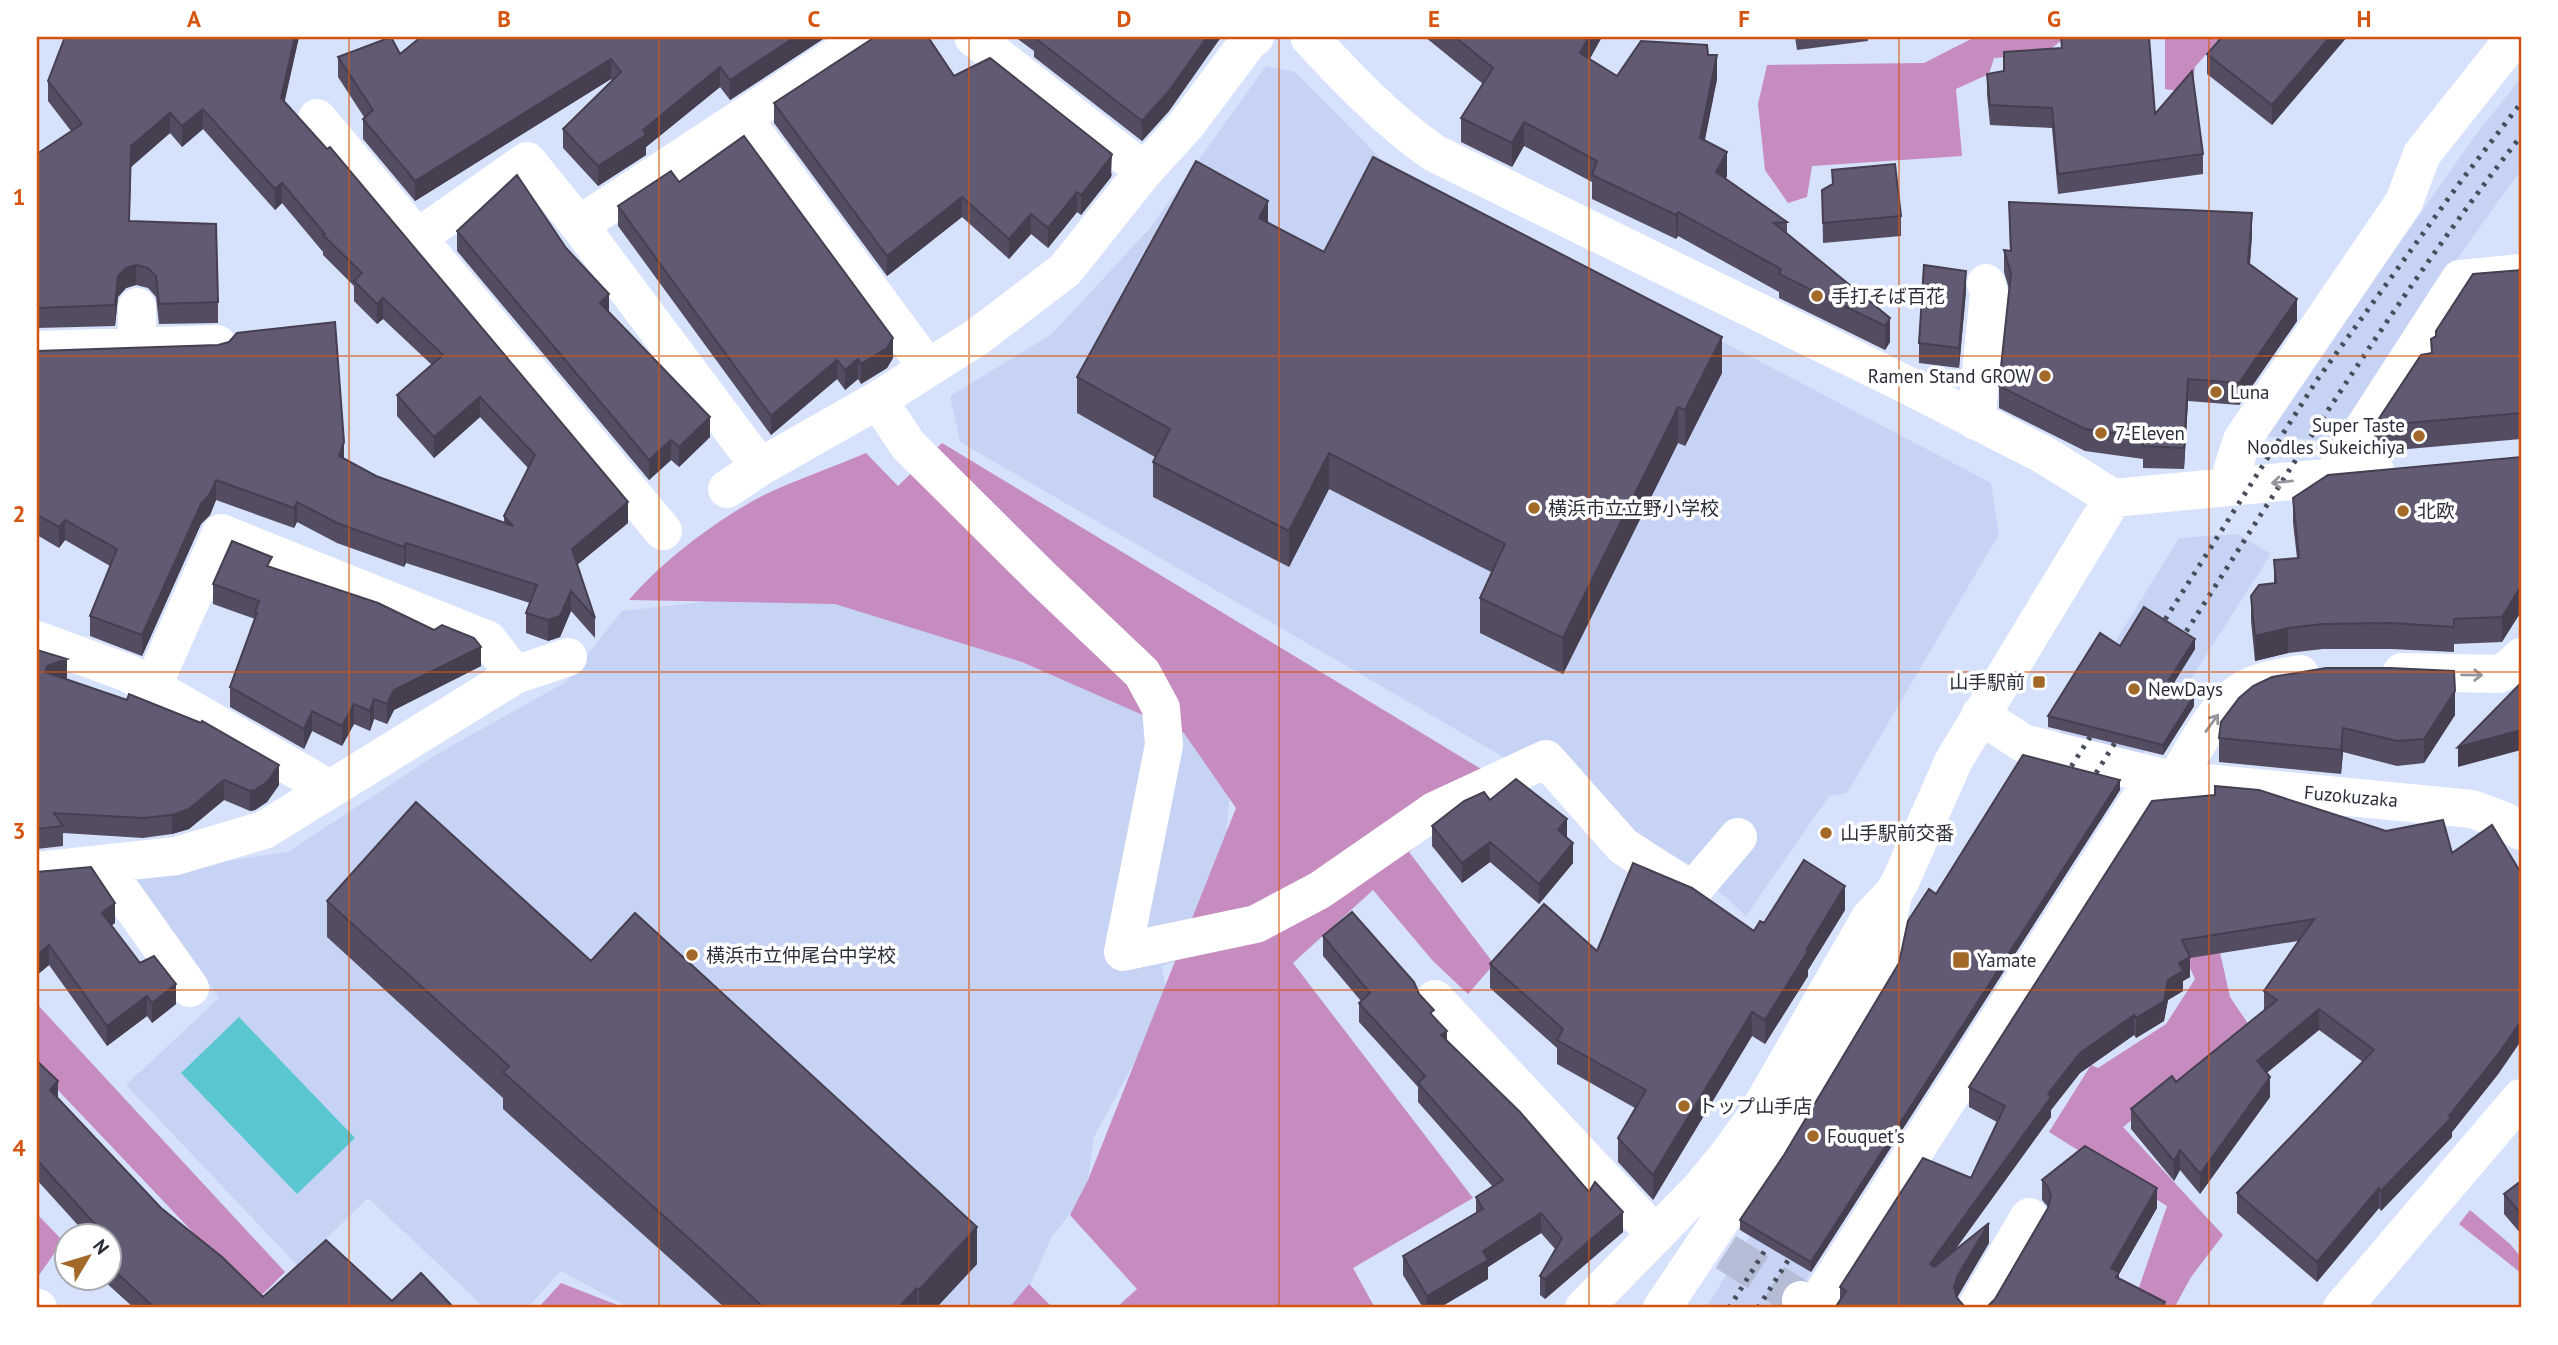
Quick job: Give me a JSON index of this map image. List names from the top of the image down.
{
  "streets": {
    "street": ["Fuzokuzaka"]
  },
  "places": {
    "other": [
      "手打そば百花",
      "Ramen Stand GROW",
      "Luna",
      "7-Eleven",
      "Super Taste Noodles Sukeichiya",
      "横浜市立立野小学校",
      "北欧",
      "NewDays",
      "山手駅前交番",
      "横浜市立仲尾台中学校",
      "トップ山手店",
      "Fouquet's"
    ],
    "transit": ["山手駅前", "Yamate"]
  },
  "north": "top right",
  "grid": {
    "columns": [
      "A",
      "B",
      "C",
      "D",
      "E",
      "F",
      "G",
      "H"
    ],
    "rows": [
      "1",
      "2",
      "3",
      "4"
    ]
  }
}
